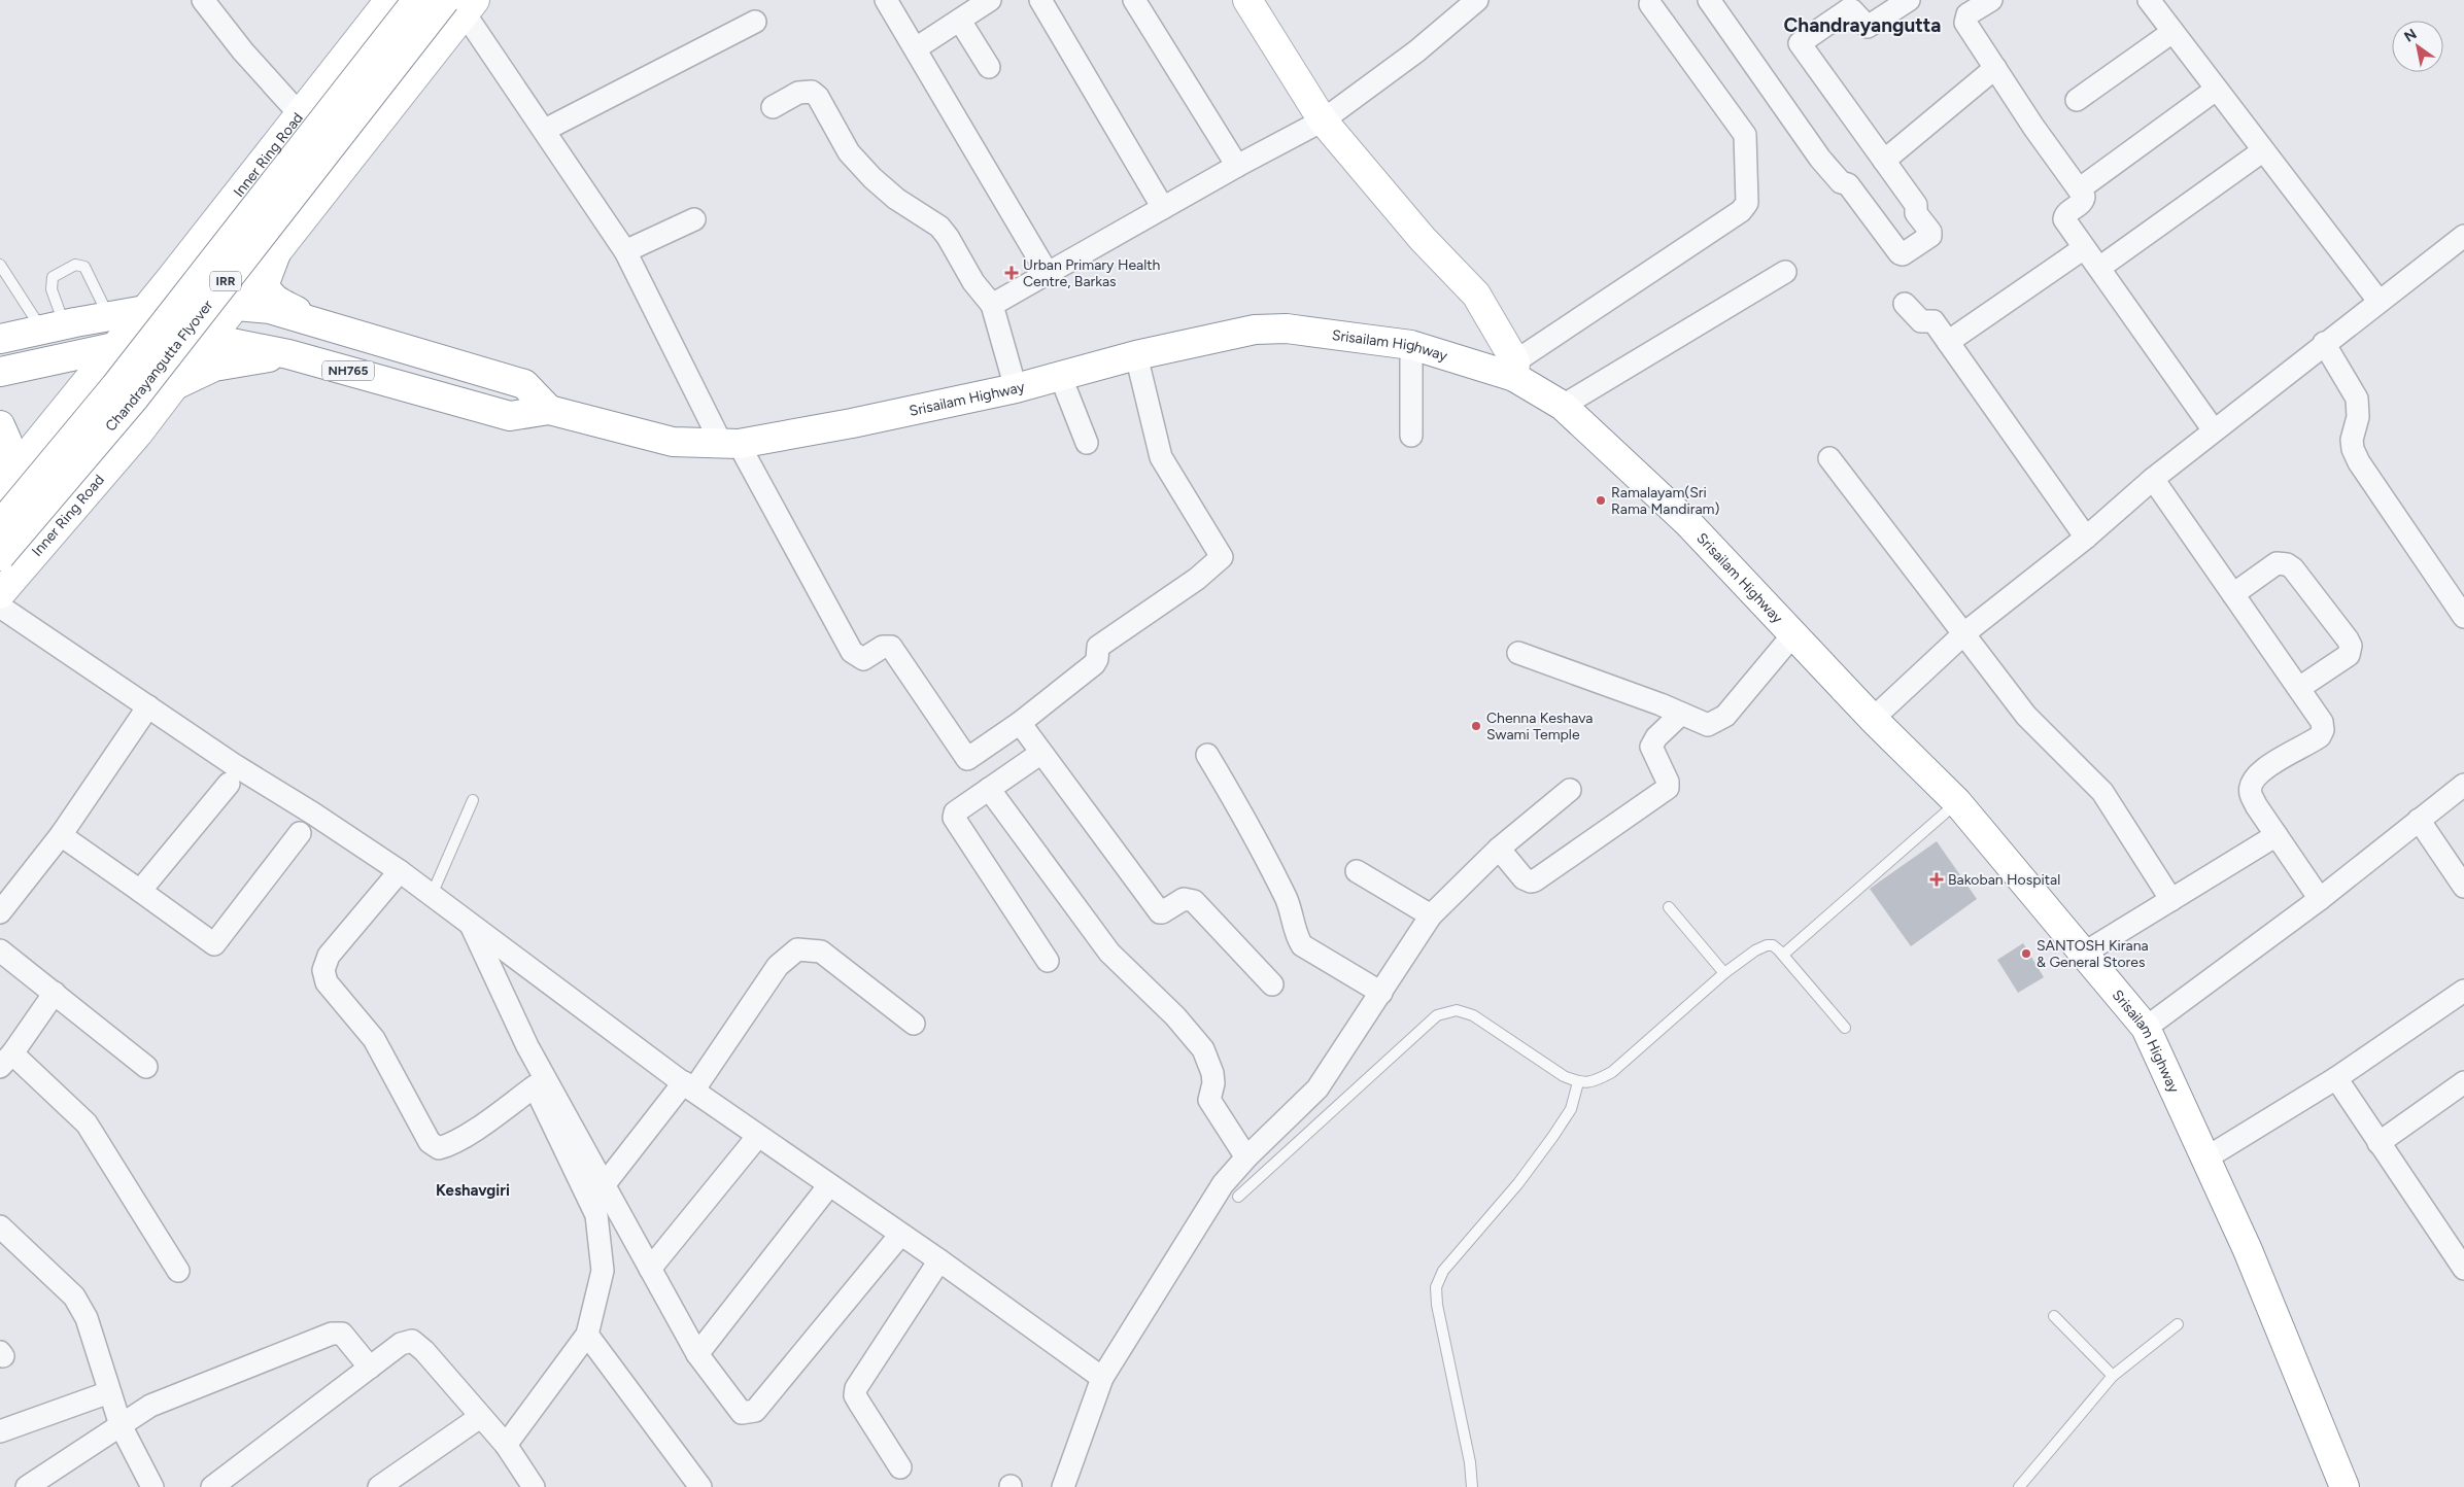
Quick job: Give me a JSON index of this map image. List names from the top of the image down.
{
  "streets": {
    "main road": [
      "Inner Ring Road",
      "IRR",
      "Srisailam Highway",
      "Chandrayangutta Flyover",
      "NH765"
    ]
  },
  "crossings": [
    ["Inner Ring Road", "IRR"],
    ["Inner Ring Road", "NH765"],
    ["IRR", "Chandrayangutta Flyover"],
    ["IRR", "NH765"],
    ["Srisailam Highway", "NH765"]
  ],
  "districts": ["Chandrayangutta", "Keshavgiri"],
  "places": {
    "health": ["Urban Primary Health Centre, Barkas", "Bakoban Hospital"],
    "other": ["Ramalayam(Sri Rama Mandiram)", "Chenna Keshava Swami Temple", "SANTOSH Kirana & General Stores"]
  },
  "north": "top left"
}
